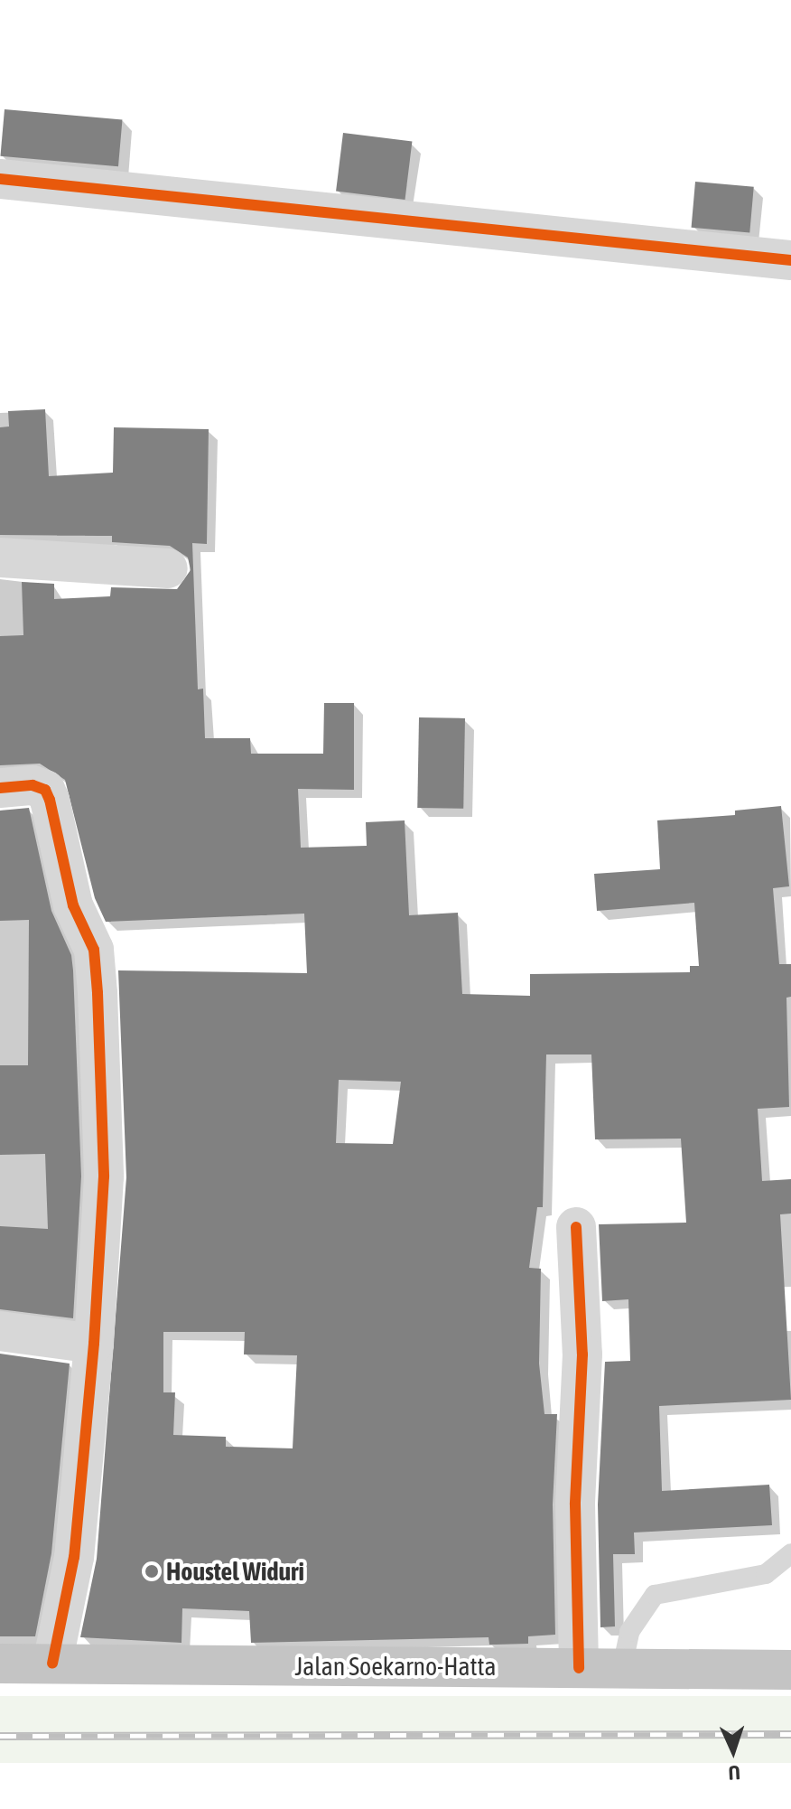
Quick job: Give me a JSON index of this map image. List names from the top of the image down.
{
  "streets": {
    "highway": ["Jalan Soekarno-Hatta"]
  },
  "places": ["Houstel Widuri"],
  "north": "bottom"
}
